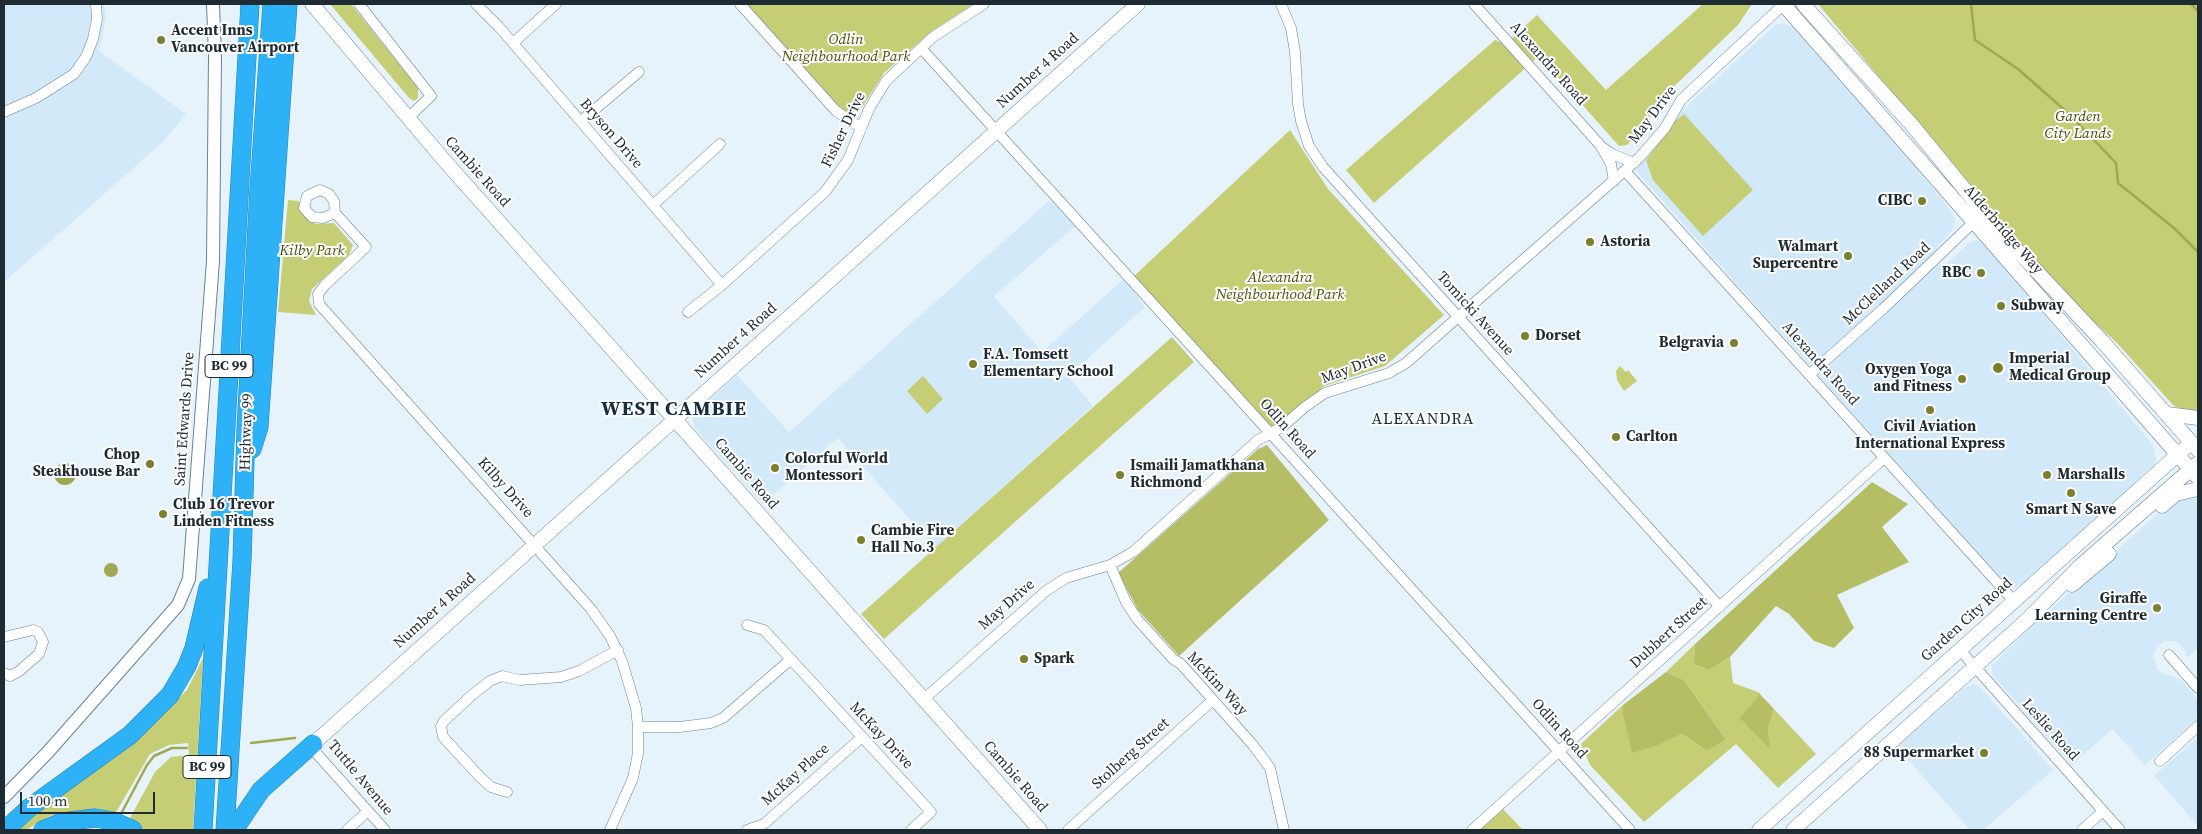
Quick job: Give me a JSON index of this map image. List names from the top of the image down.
{
  "streets": {
    "highway": ["BC 99", "Highway 99"],
    "main road": [
      "Number 4 Road",
      "Cambie Road",
      "Alderbridge Way",
      "Garden City Road"
    ],
    "street": [
      "Alexandra Road",
      "May Drive",
      "Fisher Drive",
      "Bryson Drive",
      "McClelland Road",
      "Tomicki Avenue",
      "Saint Edwards Drive",
      "Odlin Road",
      "Kilby Drive",
      "Dubbert Street",
      "McKim Way",
      "Leslie Road",
      "McKay Drive",
      "Stolberg Street",
      "McKay Place",
      "Tuttle Avenue"
    ]
  },
  "crossings": [
    ["Alexandra Road", "May Drive"],
    ["Alexandra Road", "McClelland Road"],
    ["Alexandra Road", "Garden City Road"],
    ["Alexandra Road", "Dubbert Street"],
    ["Number 4 Road", "Cambie Road"],
    ["Number 4 Road", "Odlin Road"],
    ["Number 4 Road", "Kilby Drive"],
    ["Number 4 Road", "Tuttle Avenue"],
    ["May Drive", "Cambie Road"],
    ["May Drive", "Alderbridge Way"],
    ["May Drive", "Tomicki Avenue"],
    ["May Drive", "Odlin Road"],
    ["May Drive", "McKim Way"],
    ["Fisher Drive", "Bryson Drive"],
    ["Fisher Drive", "Odlin Road"],
    ["Alderbridge Way", "McClelland Road"],
    ["Alderbridge Way", "Garden City Road"],
    ["Tomicki Avenue", "Dubbert Street"],
    ["Odlin Road", "Dubbert Street"],
    ["Garden City Road", "Leslie Road"],
    ["McKim Way", "Stolberg Street"],
    ["McKay Drive", "McKay Place"]
  ],
  "districts": ["WEST CAMBIE", "ALEXANDRA"],
  "parks": [
    "Odlin Neighbourhood Park",
    "Garden City Lands",
    "Kilby Park",
    "Alexandra Neighbourhood Park"
  ],
  "places": [
    "Accent Inns Vancouver Airport",
    "CIBC",
    "Astoria",
    "Walmart Supercentre",
    "RBC",
    "Subway",
    "Dorset",
    "Belgravia",
    "F.A. Tomsett Elementary School",
    "Imperial Medical Group",
    "Oxygen Yoga and Fitness",
    "Civil Aviation International Express",
    "Carlton",
    "Chop Steakhouse Bar",
    "Colorful World Montessori",
    "Ismaili Jamatkhana Richmond",
    "Marshalls",
    "Smart N Save",
    "Club 16 Trevor Linden Fitness",
    "Cambie Fire Hall No.3",
    "Giraffe Learning Centre",
    "Spark",
    "88 Supermarket"
  ],
  "scale_bar": "100 m"
}
